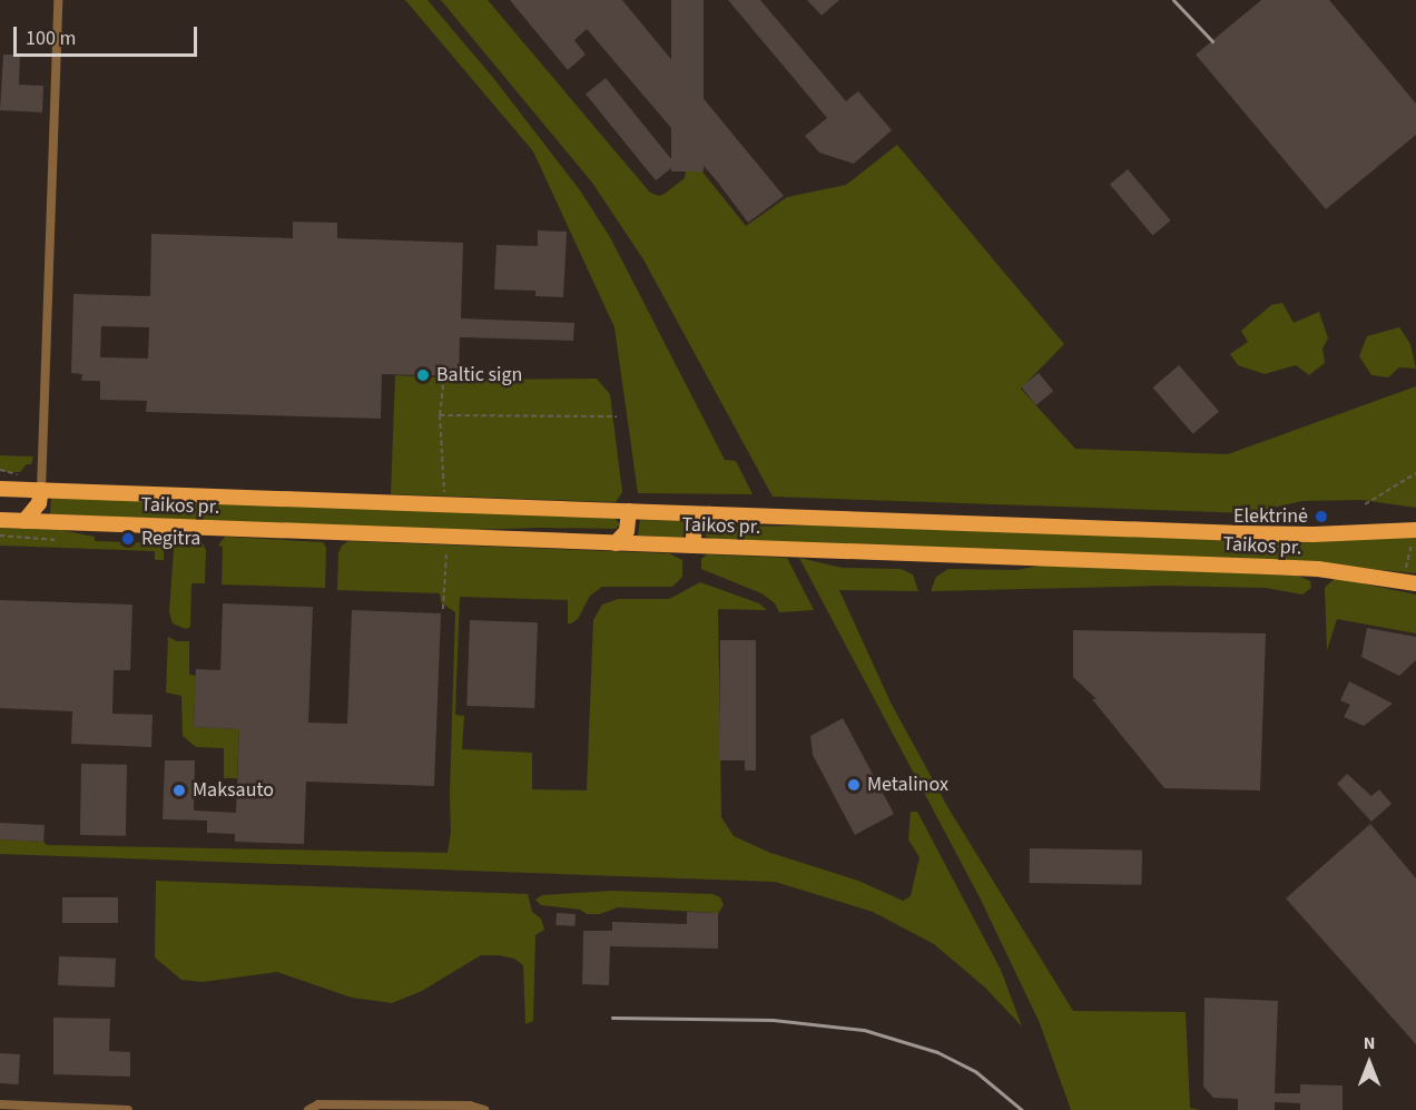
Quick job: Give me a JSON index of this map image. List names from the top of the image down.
{
  "streets": {
    "main road": ["Taikos pr."]
  },
  "places": [
    "Baltic sign",
    "Elektrinė",
    "Regitra",
    "Metalinox",
    "Maksauto"
  ],
  "scale_bar": "100 m",
  "north": "top"
}
